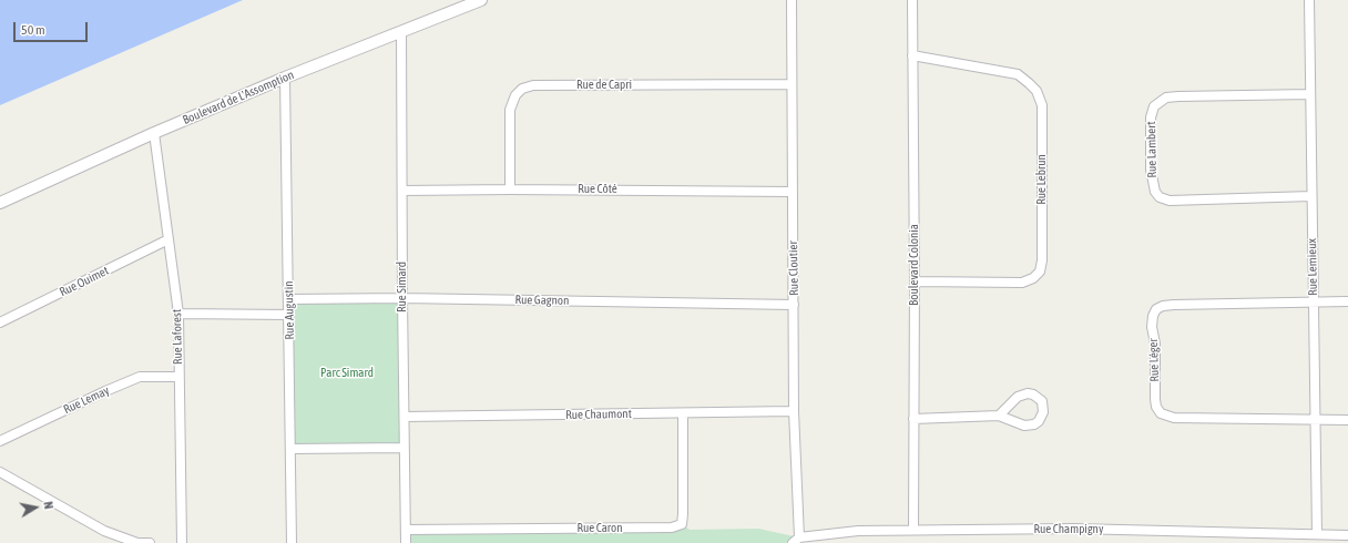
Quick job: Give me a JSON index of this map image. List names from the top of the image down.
{
  "streets": {
    "street": [
      "Rue de Capri",
      "Boulevard de L'Assomption",
      "Rue Lambert",
      "Rue Lebrun",
      "Rue Côté",
      "Boulevard Colonia",
      "Rue Lemieux",
      "Rue Cloutier",
      "Rue Ouimet",
      "Rue Simard",
      "Rue Gagnon",
      "Rue Augustin",
      "Rue Laforest",
      "Rue Léger",
      "Rue Lemay",
      "Rue Chaumont",
      "Rue Caron",
      "Rue Champigny"
    ]
  },
  "crossings": [
    ["Rue de Capri", "Rue Côté"],
    ["Rue de Capri", "Rue Cloutier"],
    ["Boulevard de L'Assomption", "Rue Simard"],
    ["Boulevard de L'Assomption", "Rue Augustin"],
    ["Boulevard de L'Assomption", "Rue Laforest"],
    ["Rue Lambert", "Rue Lemieux"],
    ["Rue Lebrun", "Boulevard Colonia"],
    ["Rue Côté", "Rue Cloutier"],
    ["Rue Côté", "Rue Simard"],
    ["Boulevard Colonia", "Rue Champigny"],
    ["Rue Lemieux", "Rue Léger"],
    ["Rue Lemieux", "Rue Champigny"],
    ["Rue Cloutier", "Rue Gagnon"],
    ["Rue Cloutier", "Rue Chaumont"],
    ["Rue Cloutier", "Rue Champigny"],
    ["Rue Ouimet", "Rue Laforest"],
    ["Rue Simard", "Rue Gagnon"],
    ["Rue Simard", "Rue Chaumont"],
    ["Rue Simard", "Rue Caron"],
    ["Rue Gagnon", "Rue Augustin"],
    ["Rue Laforest", "Rue Lemay"],
    ["Rue Chaumont", "Rue Caron"]
  ],
  "parks": ["Parc Simard"],
  "scale_bar": "50 m",
  "north": "right"
}
